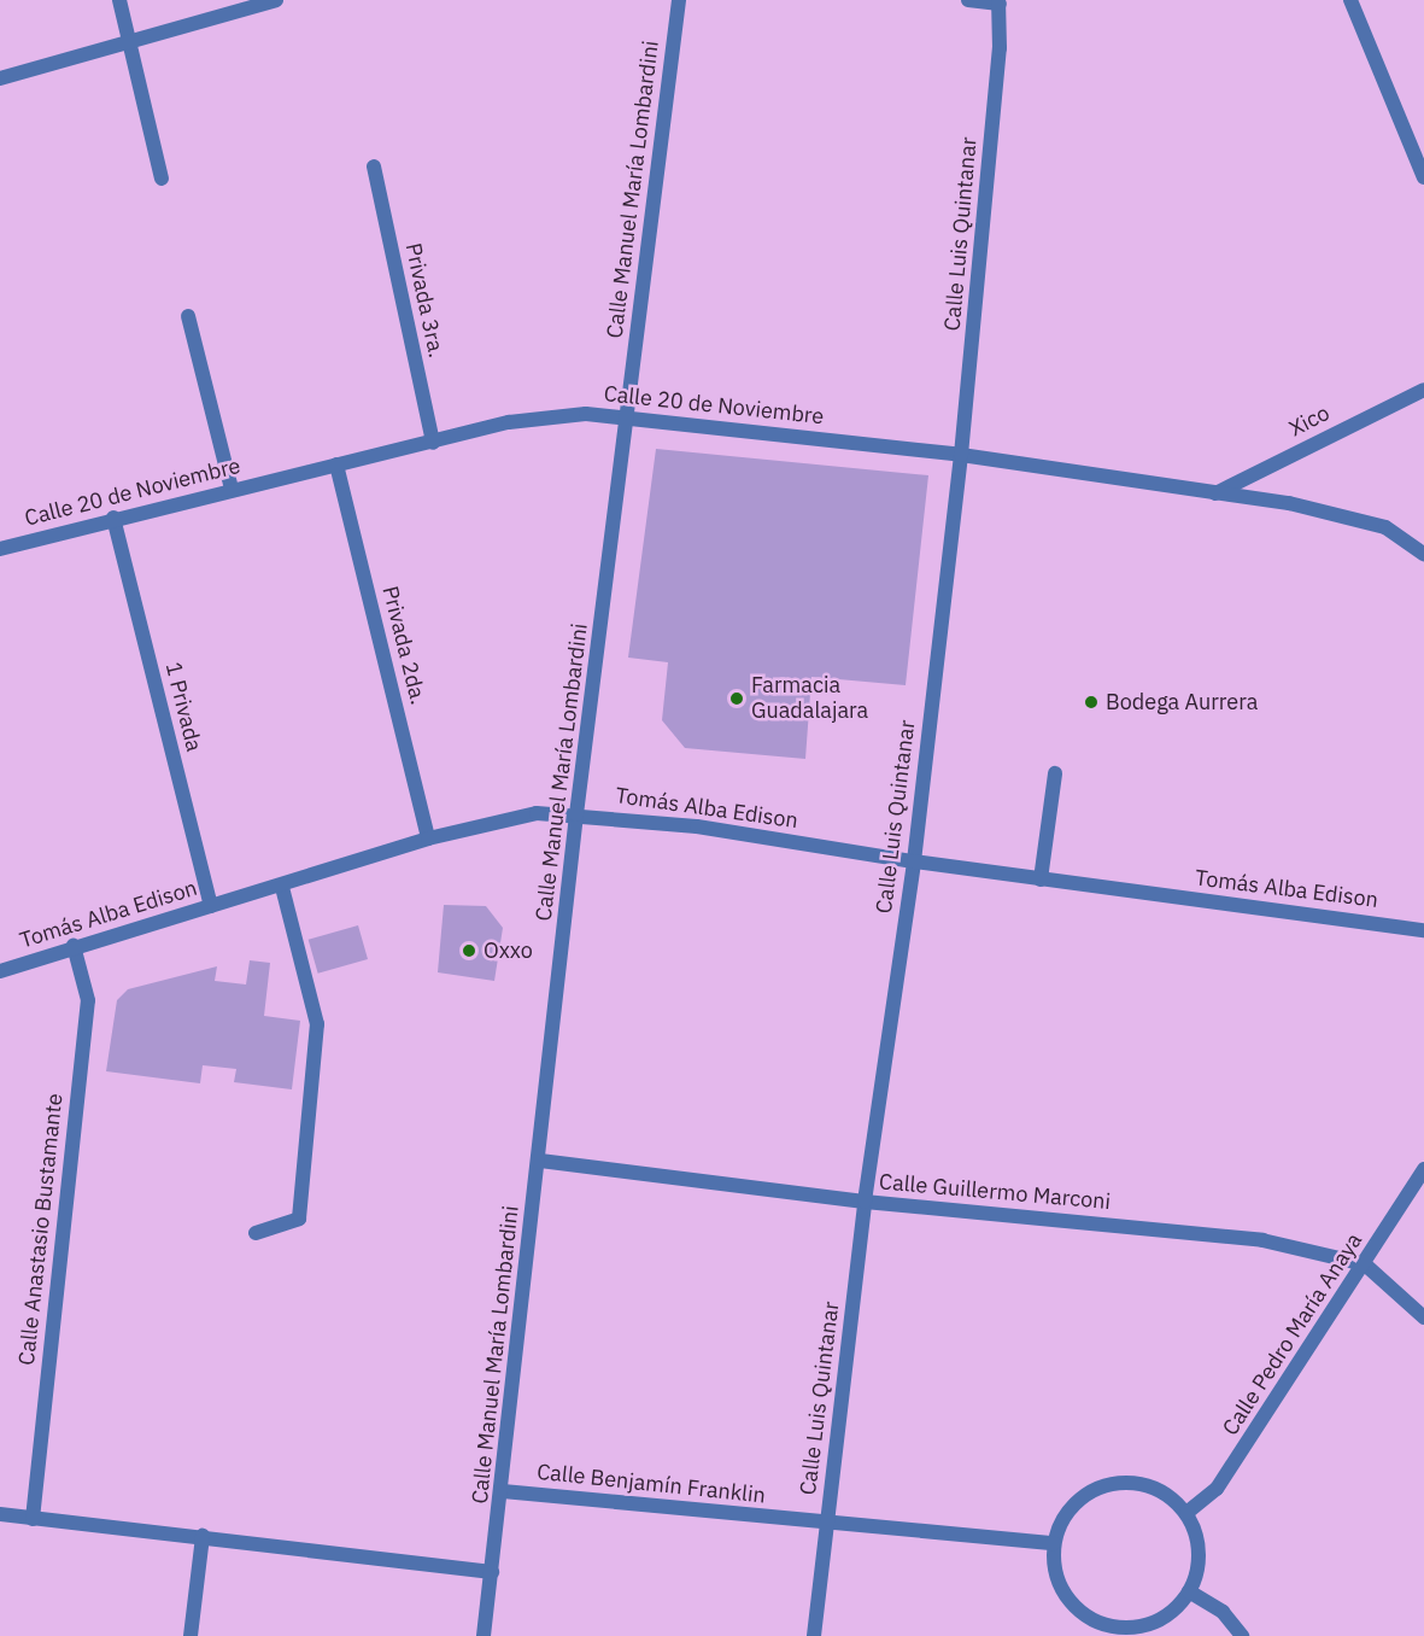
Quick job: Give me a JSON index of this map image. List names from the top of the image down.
{
  "streets": {
    "street": [
      "Calle Manuel María Lombardini",
      "Calle Luis Quintanar",
      "Privada 3ra.",
      "Calle 20 de Noviembre",
      "Xico",
      "Privada 2da.",
      "1 Privada",
      "Tomás Alba Edison",
      "Calle Guillermo Marconi",
      "Calle Anastasio Bustamante",
      "Calle Pedro María Anaya",
      "Calle Benjamín Franklin"
    ]
  },
  "crossings": [
    ["Calle Manuel María Lombardini", "Calle 20 de Noviembre"],
    ["Calle Manuel María Lombardini", "Tomás Alba Edison"],
    ["Calle Manuel María Lombardini", "Calle Guillermo Marconi"],
    ["Calle Manuel María Lombardini", "Calle Benjamín Franklin"],
    ["Calle Luis Quintanar", "Calle 20 de Noviembre"],
    ["Calle Luis Quintanar", "Tomás Alba Edison"],
    ["Calle Luis Quintanar", "Calle Guillermo Marconi"],
    ["Calle Luis Quintanar", "Calle Benjamín Franklin"],
    ["Privada 3ra.", "Calle 20 de Noviembre"],
    ["Calle 20 de Noviembre", "Xico"],
    ["Calle 20 de Noviembre", "Privada 2da."],
    ["Calle 20 de Noviembre", "1 Privada"],
    ["Privada 2da.", "Tomás Alba Edison"],
    ["1 Privada", "Tomás Alba Edison"],
    ["Tomás Alba Edison", "Calle Anastasio Bustamante"],
    ["Calle Guillermo Marconi", "Calle Pedro María Anaya"],
    ["Calle Pedro María Anaya", "Calle Benjamín Franklin"]
  ],
  "places": ["Farmacia Guadalajara", "Bodega Aurrera", "Oxxo"]
}
